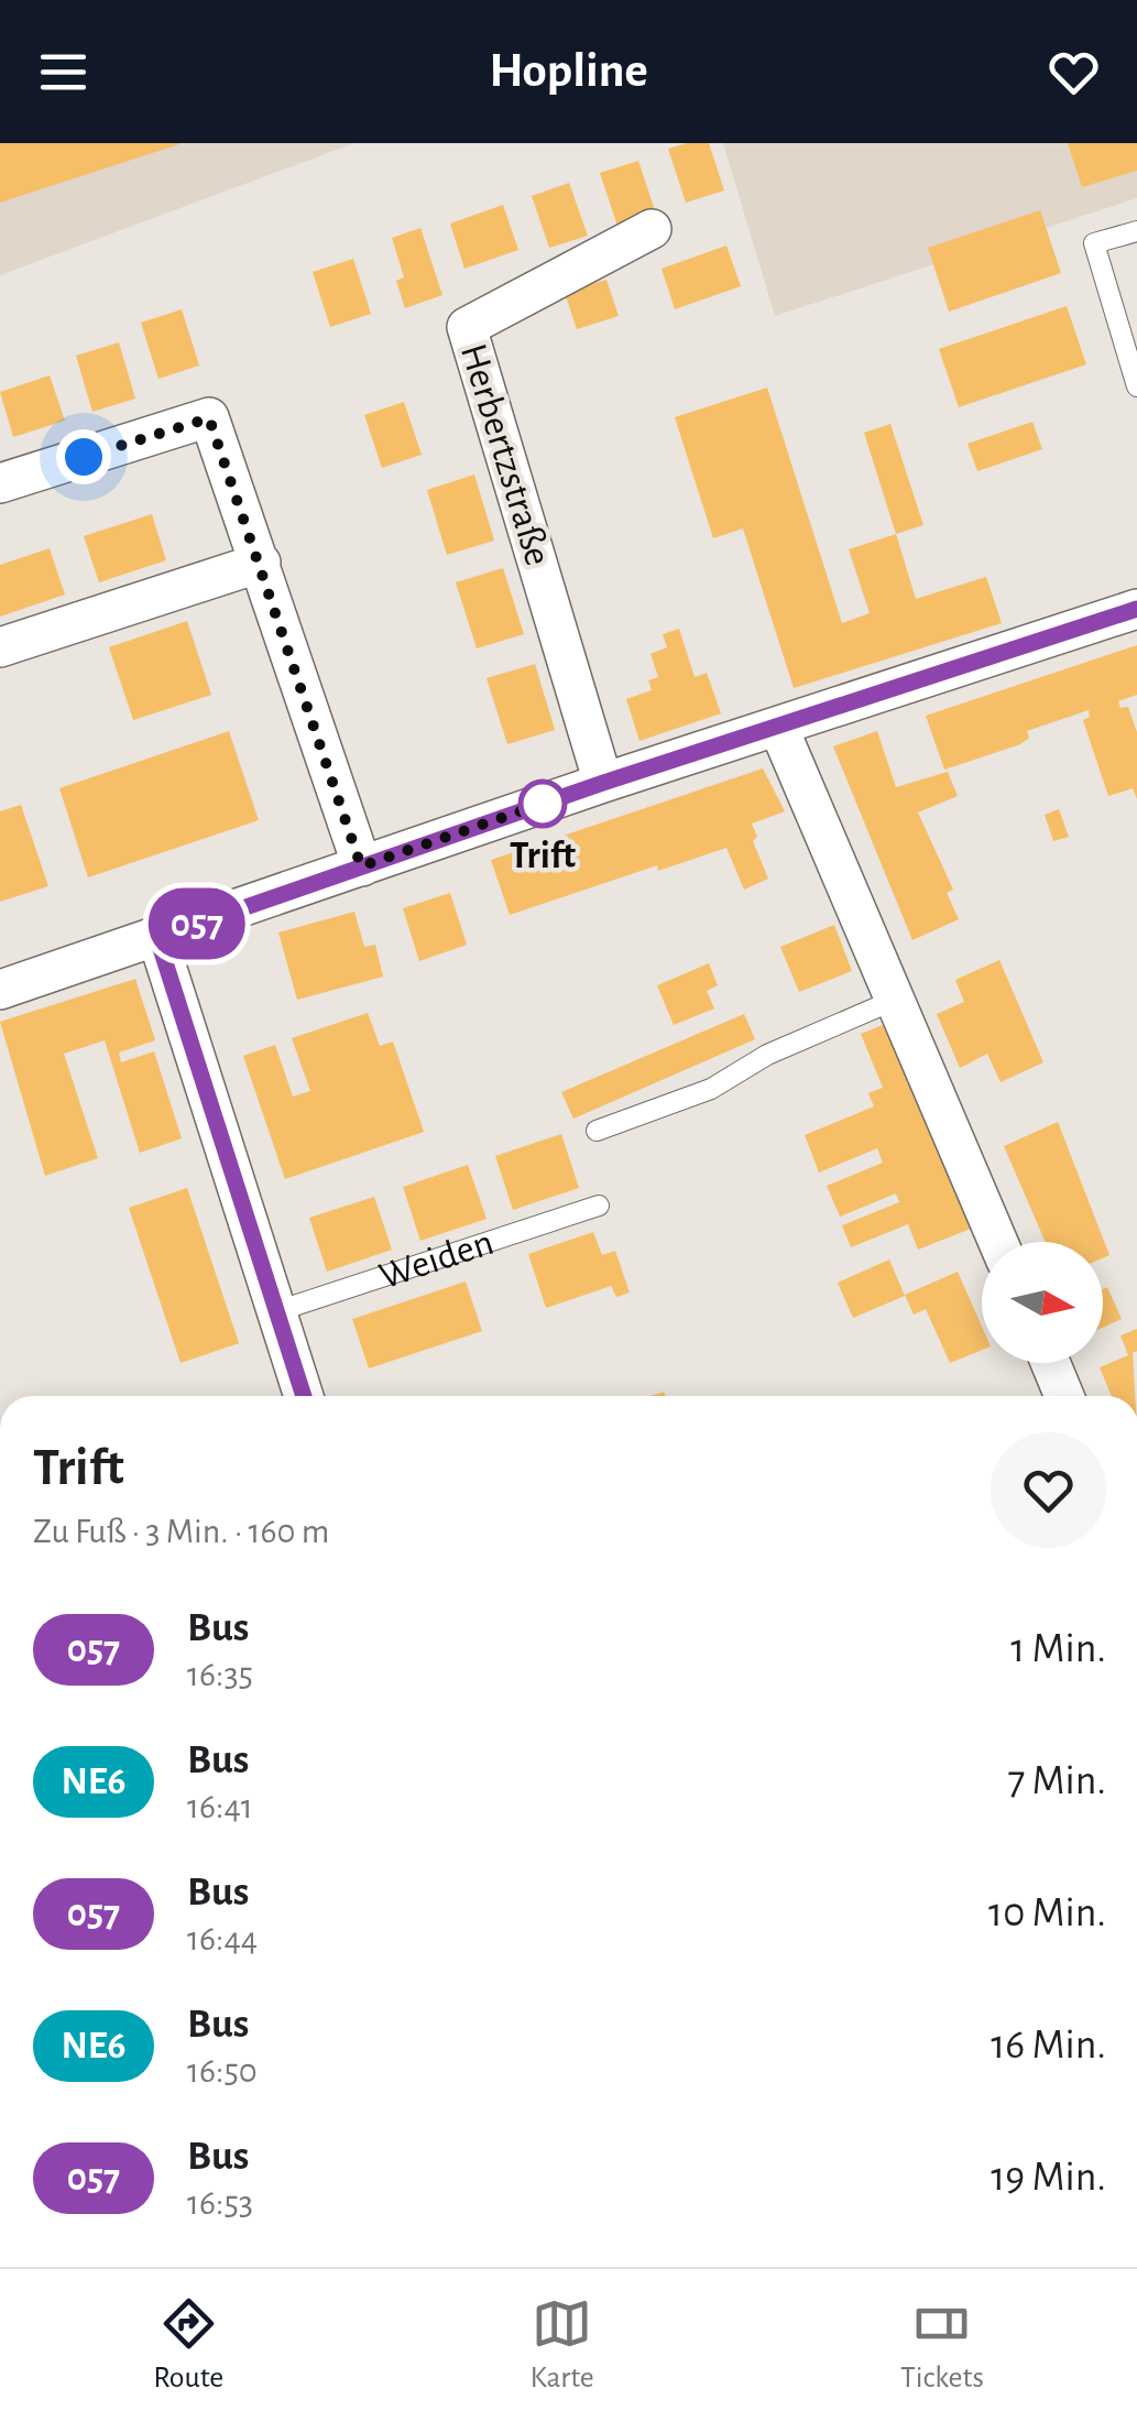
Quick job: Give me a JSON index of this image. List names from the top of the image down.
{
  "streets": {
    "street": ["Herbertzstraße"],
    "lane": ["Weiden"]
  },
  "places": ["Trift"],
  "lines": ["bus line 057"],
  "north": "right",
  "page": {
    "header": "Hopline",
    "on_map": "057",
    "heading": ["Trift", "Zu Fuß · 3 Min. · 160 m"],
    "list": [
      {
        "mark": "057",
        "name": "Bus",
        "note": "16:35",
        "value": "1 Min."
      },
      {
        "mark": "NE6",
        "name": "Bus",
        "note": "16:41",
        "value": "7 Min."
      },
      {
        "mark": "057",
        "name": "Bus",
        "note": "16:44",
        "value": "10 Min."
      },
      {
        "mark": "NE6",
        "name": "Bus",
        "note": "16:50",
        "value": "16 Min."
      },
      {
        "mark": "057",
        "name": "Bus",
        "note": "16:53",
        "value": "19 Min."
      }
    ],
    "tabs": ["Route", "Karte", "Tickets"]
  }
}
